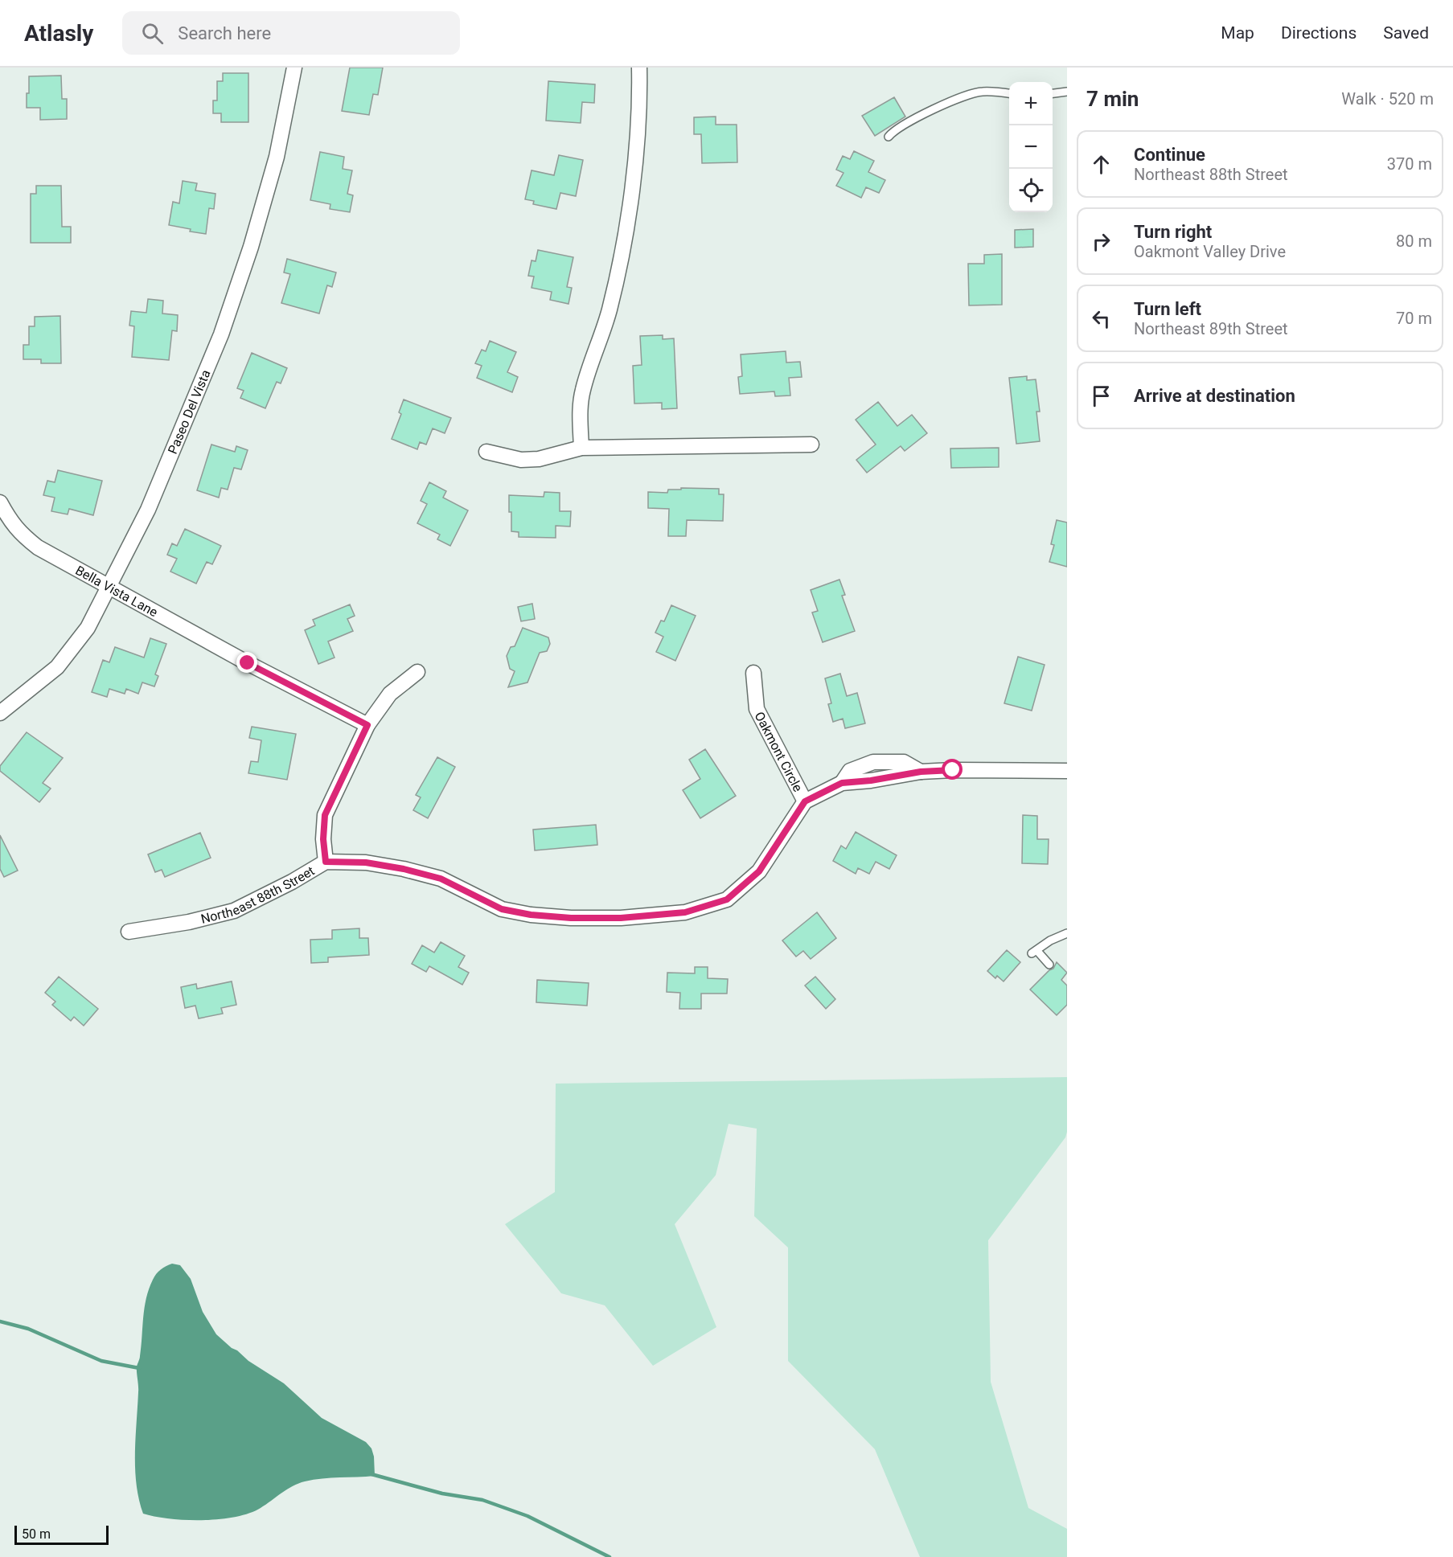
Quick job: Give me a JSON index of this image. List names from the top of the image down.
{
  "streets": {
    "street": [
      "Paseo Del Vista",
      "Bella Vista Lane",
      "Oakmont Circle",
      "Northeast 88th Street"
    ]
  },
  "crossings": [
    ["Paseo Del Vista", "Bella Vista Lane"],
    ["Oakmont Circle", "Northeast 88th Street"]
  ],
  "scale_bar": "50 m",
  "page": {
    "header": "Atlasly",
    "search": "Search here",
    "nav": ["Map", "Directions", "Saved"],
    "heading": ["7 min", "Walk · 520 m"],
    "map_buttons": ["+", "−"],
    "list": [
      ["Continue", "Northeast 88th Street", "370 m"],
      ["Turn right", "Oakmont Valley Drive", "80 m"],
      ["Turn left", "Northeast 89th Street", "70 m"],
      "Arrive at destination"
    ],
    "scale": "50 m"
  }
}
